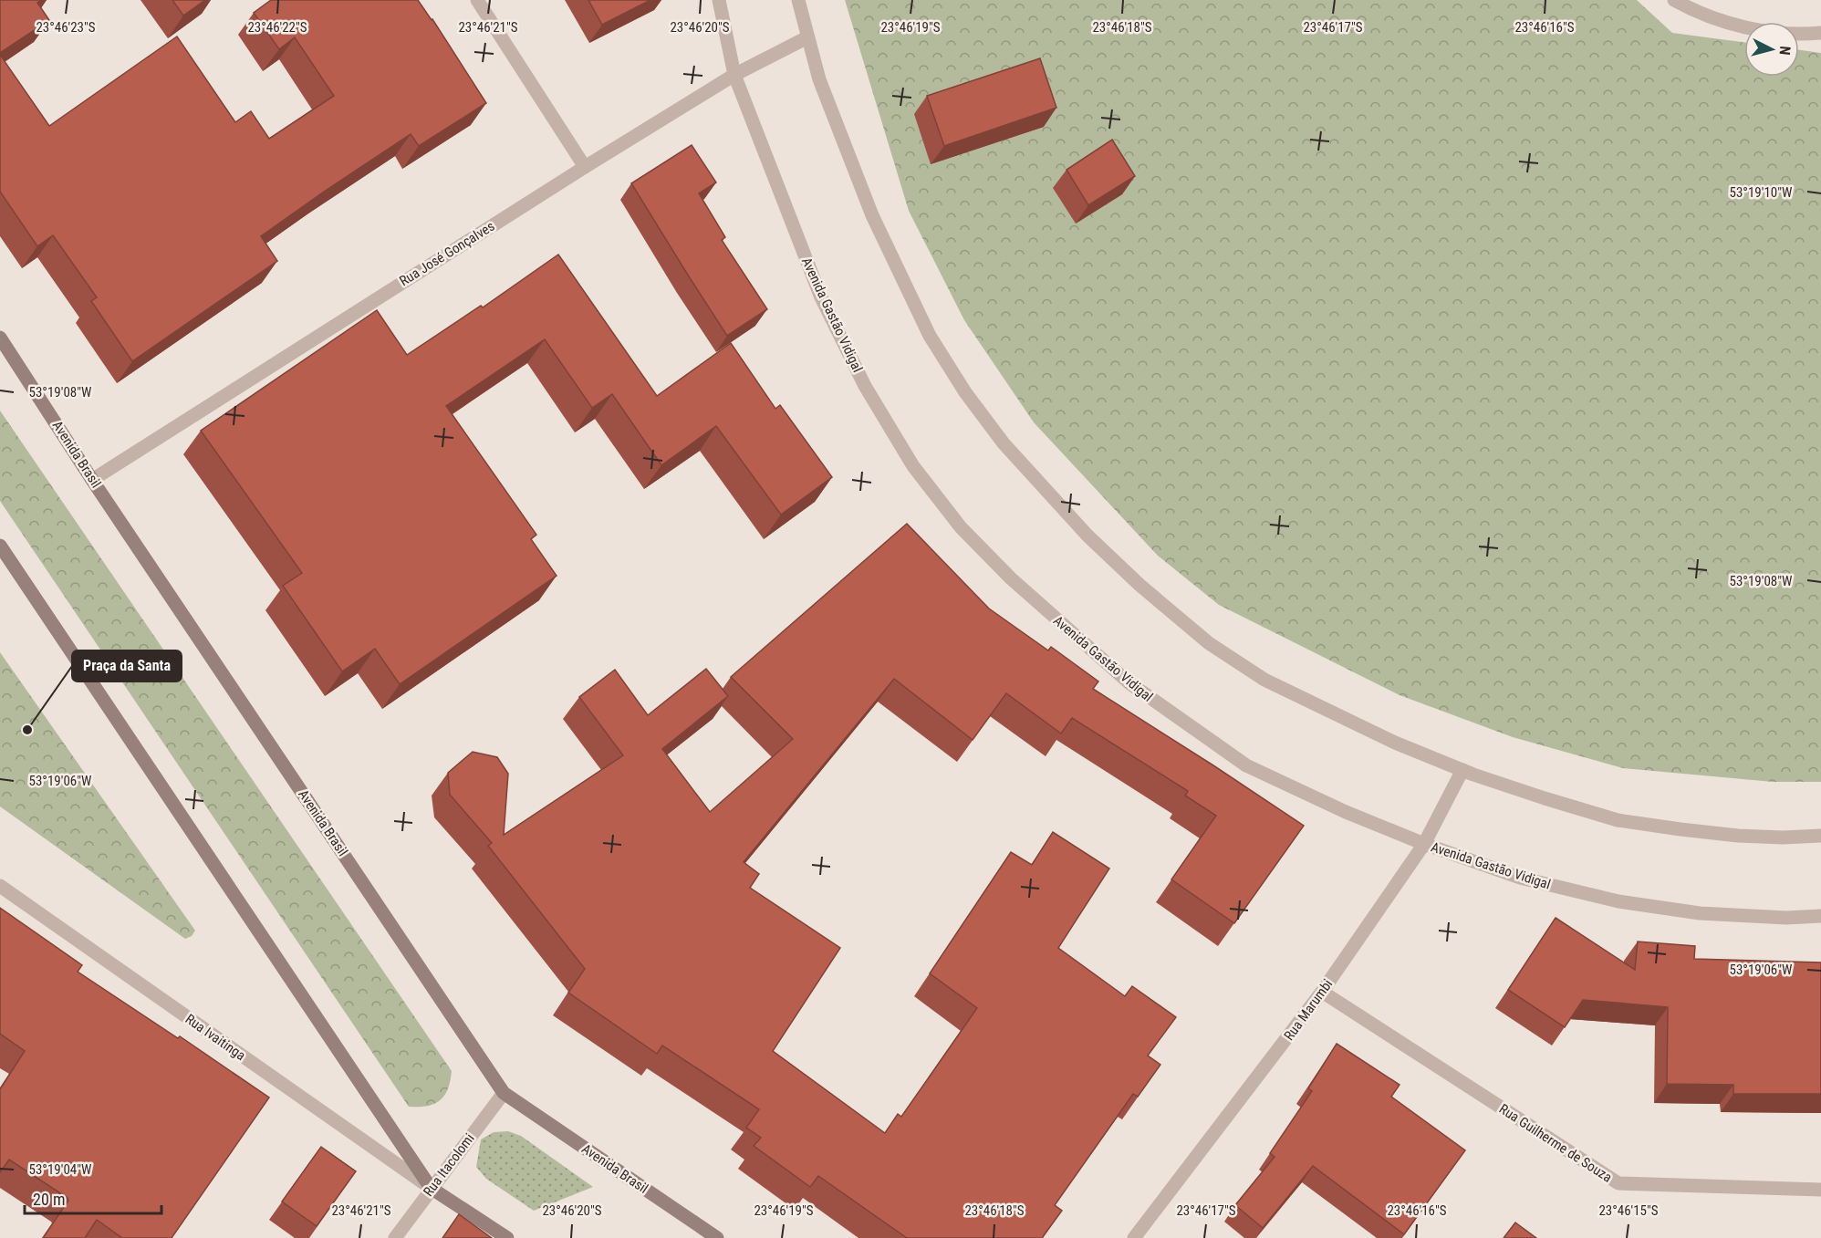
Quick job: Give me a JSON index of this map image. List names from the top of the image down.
{
  "streets": {
    "main road": ["Avenida Brasil"],
    "street": [
      "Rua José Gonçalves",
      "Avenida Gastão Vidigal",
      "Rua Marumbi",
      "Rua Ivaitinga",
      "Rua Guilherme de Souza",
      "Rua Itacolomi"
    ]
  },
  "crossings": [
    ["Rua José Gonçalves", "Avenida Gastão Vidigal"],
    ["Rua José Gonçalves", "Avenida Brasil"],
    ["Avenida Gastão Vidigal", "Rua Marumbi"],
    ["Avenida Brasil", "Rua Itacolomi"],
    ["Rua Marumbi", "Rua Guilherme de Souza"],
    ["Rua Ivaitinga", "Rua Itacolomi"]
  ],
  "places": ["Praça da Santa"],
  "scale_bar": "20 m",
  "north": "right",
  "coordinates": [
    "23°46'23\"S",
    "23°46'22\"S",
    "23°46'21\"S",
    "23°46'20\"S",
    "23°46'19\"S",
    "23°46'18\"S",
    "23°46'17\"S",
    "23°46'16\"S",
    "53°19'10\"W",
    "53°19'08\"W",
    "53°19'06\"W",
    "53°19'04\"W",
    "23°46'15\"S"
  ]
}
